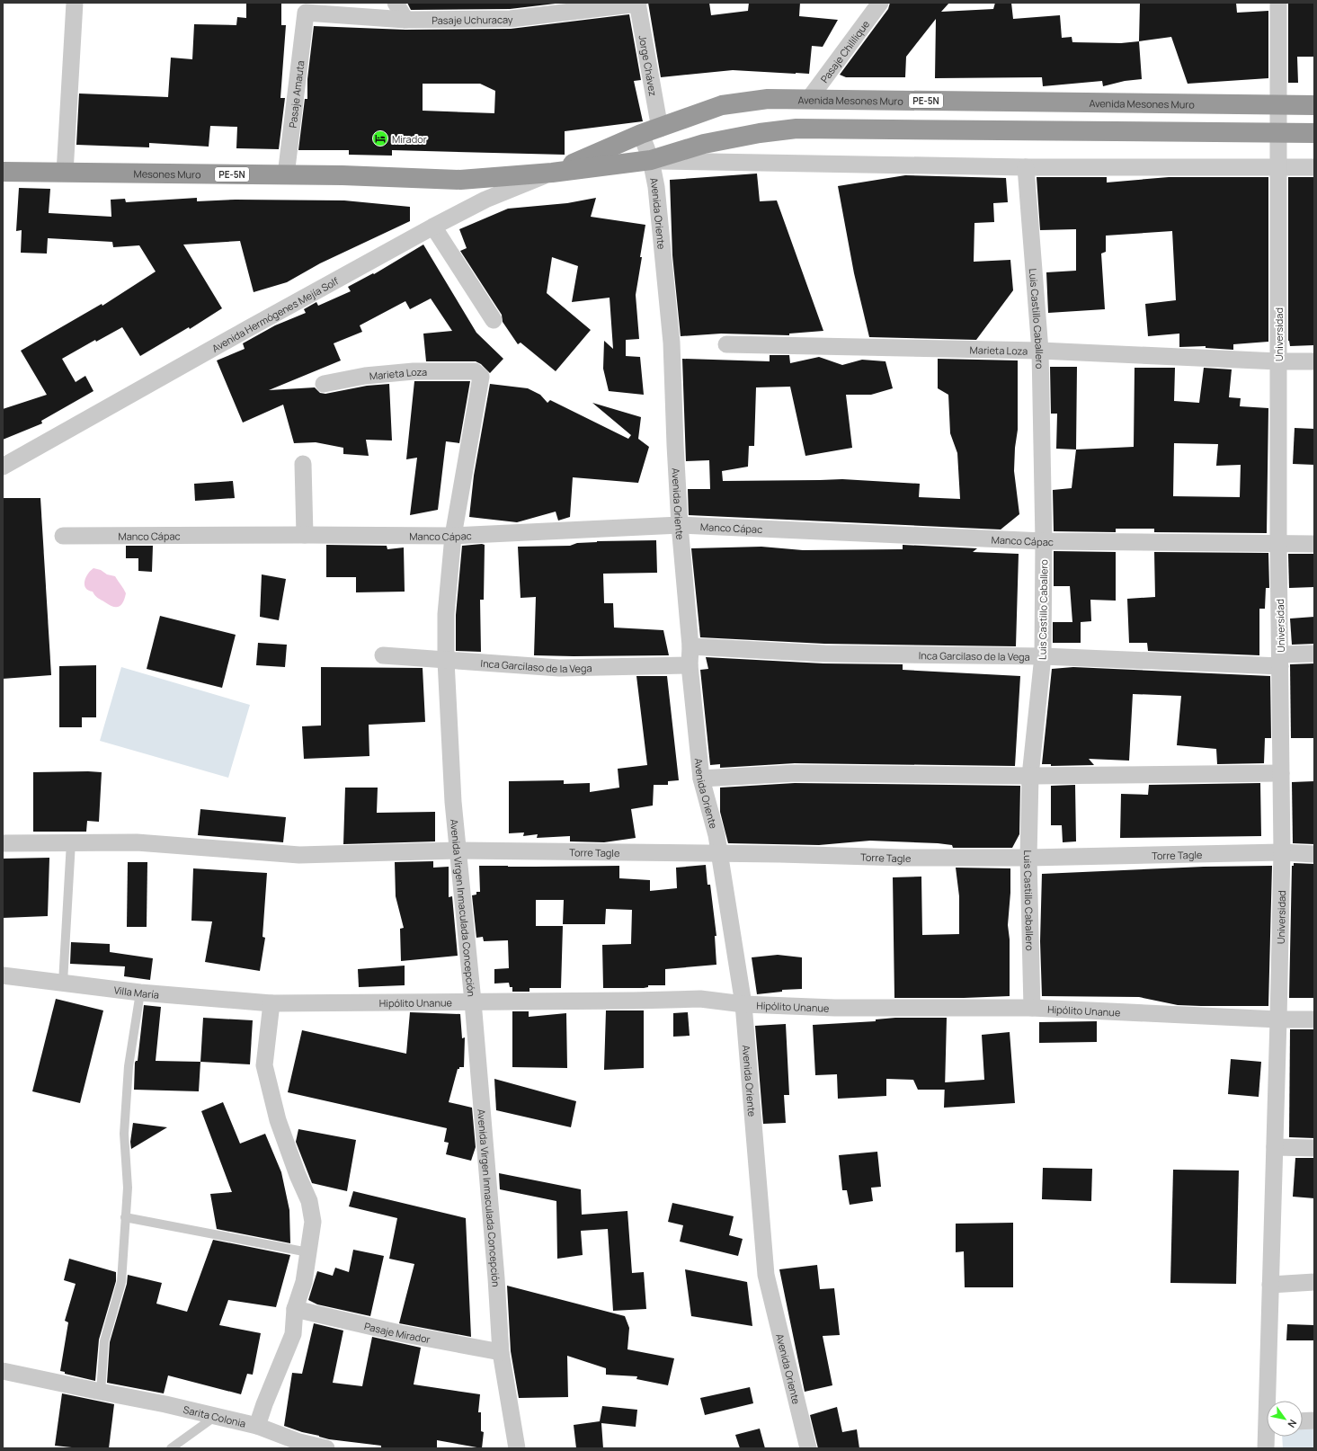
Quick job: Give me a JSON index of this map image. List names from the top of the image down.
{
  "streets": {
    "highway": ["Avenida Mesones Muro", "PE-5N", "Mesones Muro"],
    "street": [
      "Pasaje Uchuracay",
      "Pasaje Chililique",
      "Jorge Chávez",
      "Pasaje Amauta",
      "Avenida Oriente",
      "Avenida Hermógenes Mejía Solf",
      "Luis Castillo Caballero",
      "Universidad",
      "Marieta Loza",
      "Manco Cápac",
      "Inca Garcilaso de la Vega",
      "Torre Tagle",
      "Avenida Virgen Inmaculada Concepción",
      "Villa María",
      "Hipólito Unanue",
      "Pasaje Mirador",
      "Sarita Colonia"
    ]
  },
  "crossings": [
    ["Pasaje Uchuracay", "Jorge Chávez"],
    ["Pasaje Uchuracay", "Pasaje Amauta"],
    ["Pasaje Chililique", "Avenida Mesones Muro"],
    ["Jorge Chávez", "Avenida Mesones Muro"],
    ["Pasaje Amauta", "Mesones Muro"],
    ["Avenida Mesones Muro", "PE-5N"],
    ["Avenida Mesones Muro", "Mesones Muro"],
    ["Avenida Mesones Muro", "Avenida Oriente"],
    ["Avenida Mesones Muro", "Avenida Hermógenes Mejía Solf"],
    ["Avenida Mesones Muro", "Universidad"],
    ["PE-5N", "Mesones Muro"],
    ["PE-5N", "Avenida Oriente"],
    ["PE-5N", "Avenida Hermógenes Mejía Solf"],
    ["PE-5N", "Universidad"],
    ["Mesones Muro", "Avenida Hermógenes Mejía Solf"],
    ["Avenida Oriente", "Manco Cápac"],
    ["Avenida Oriente", "Inca Garcilaso de la Vega"],
    ["Avenida Oriente", "Torre Tagle"],
    ["Avenida Oriente", "Hipólito Unanue"],
    ["Luis Castillo Caballero", "Marieta Loza"],
    ["Luis Castillo Caballero", "Manco Cápac"],
    ["Luis Castillo Caballero", "Inca Garcilaso de la Vega"],
    ["Luis Castillo Caballero", "Torre Tagle"],
    ["Luis Castillo Caballero", "Hipólito Unanue"],
    ["Universidad", "Marieta Loza"],
    ["Universidad", "Manco Cápac"],
    ["Universidad", "Inca Garcilaso de la Vega"],
    ["Universidad", "Torre Tagle"],
    ["Universidad", "Hipólito Unanue"],
    ["Marieta Loza", "Avenida Virgen Inmaculada Concepción"],
    ["Manco Cápac", "Avenida Virgen Inmaculada Concepción"],
    ["Inca Garcilaso de la Vega", "Avenida Virgen Inmaculada Concepción"],
    ["Torre Tagle", "Avenida Virgen Inmaculada Concepción"],
    ["Avenida Virgen Inmaculada Concepción", "Hipólito Unanue"],
    ["Avenida Virgen Inmaculada Concepción", "Pasaje Mirador"],
    ["Villa María", "Hipólito Unanue"]
  ],
  "places": {
    "hotel": ["Mirador"]
  },
  "north": "bottom right"
}
